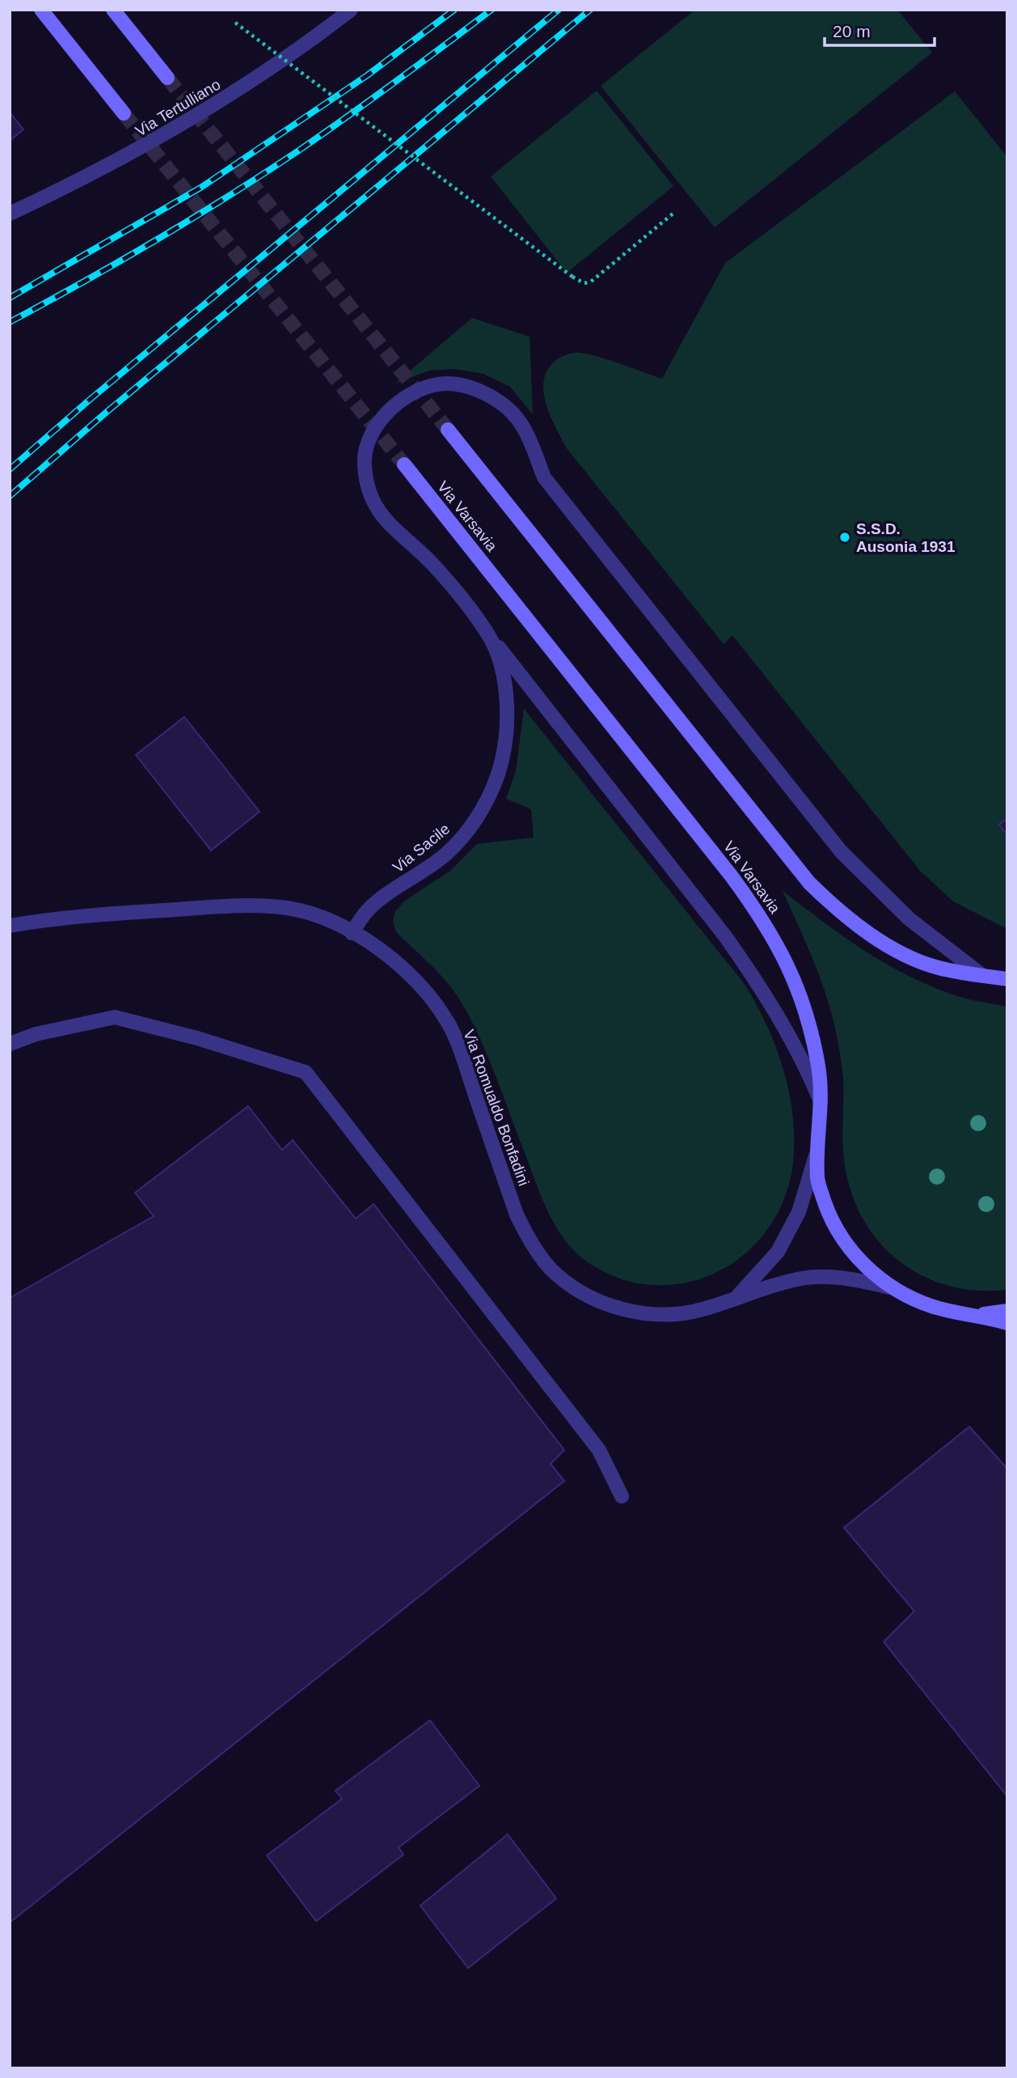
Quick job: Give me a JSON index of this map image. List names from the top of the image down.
{
  "streets": {
    "street": [
      "Via Tertulliano",
      "Via Varsavia",
      "Via Sacile",
      "Via Romualdo Bonfadini"
    ]
  },
  "crossings": [
    ["Via Varsavia", "Via Romualdo Bonfadini"],
    ["Via Sacile", "Via Romualdo Bonfadini"]
  ],
  "places": ["S.S.D. Ausonia 1931"],
  "scale_bar": "20 m"
}
